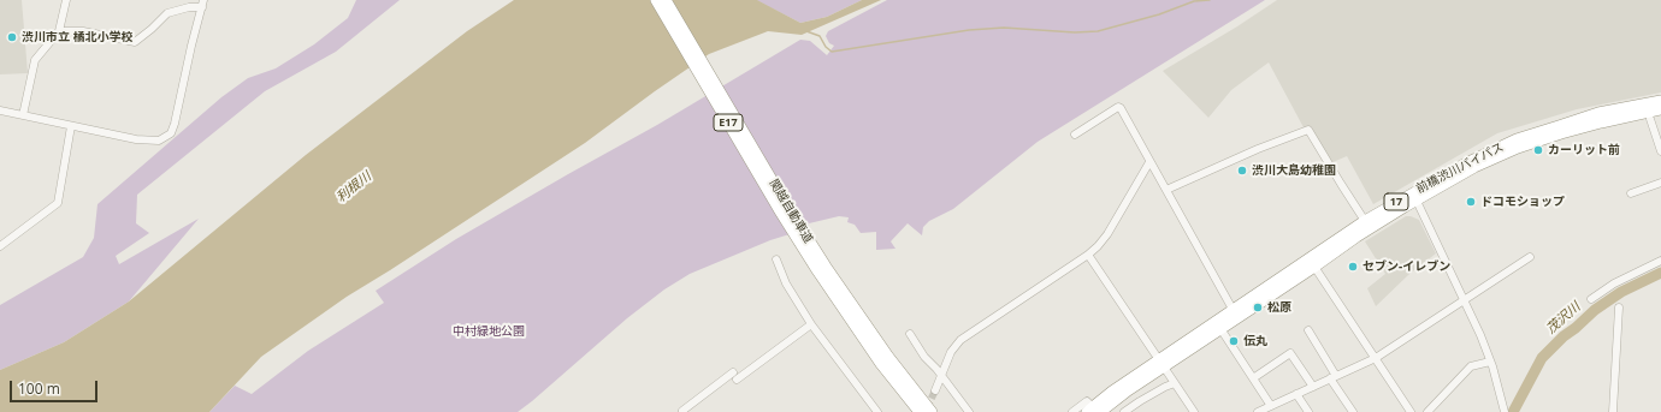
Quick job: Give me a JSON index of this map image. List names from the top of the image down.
{
  "streets": {
    "highway": [
      "E17",
      "前橋渋川バイパス",
      "17",
      "関越自動車道"
    ]
  },
  "crossings": [
    ["前橋渋川バイパス", "17"]
  ],
  "water": ["利根川", "茂沢川"],
  "parks": ["中村緑地公園"],
  "places": [
    "渋川市立 橘北小学校",
    "カーリット前",
    "渋川大島幼稚園",
    "ドコモショップ",
    "セブン-イレブン",
    "松原",
    "伝丸"
  ],
  "scale_bar": "100 m"
}
